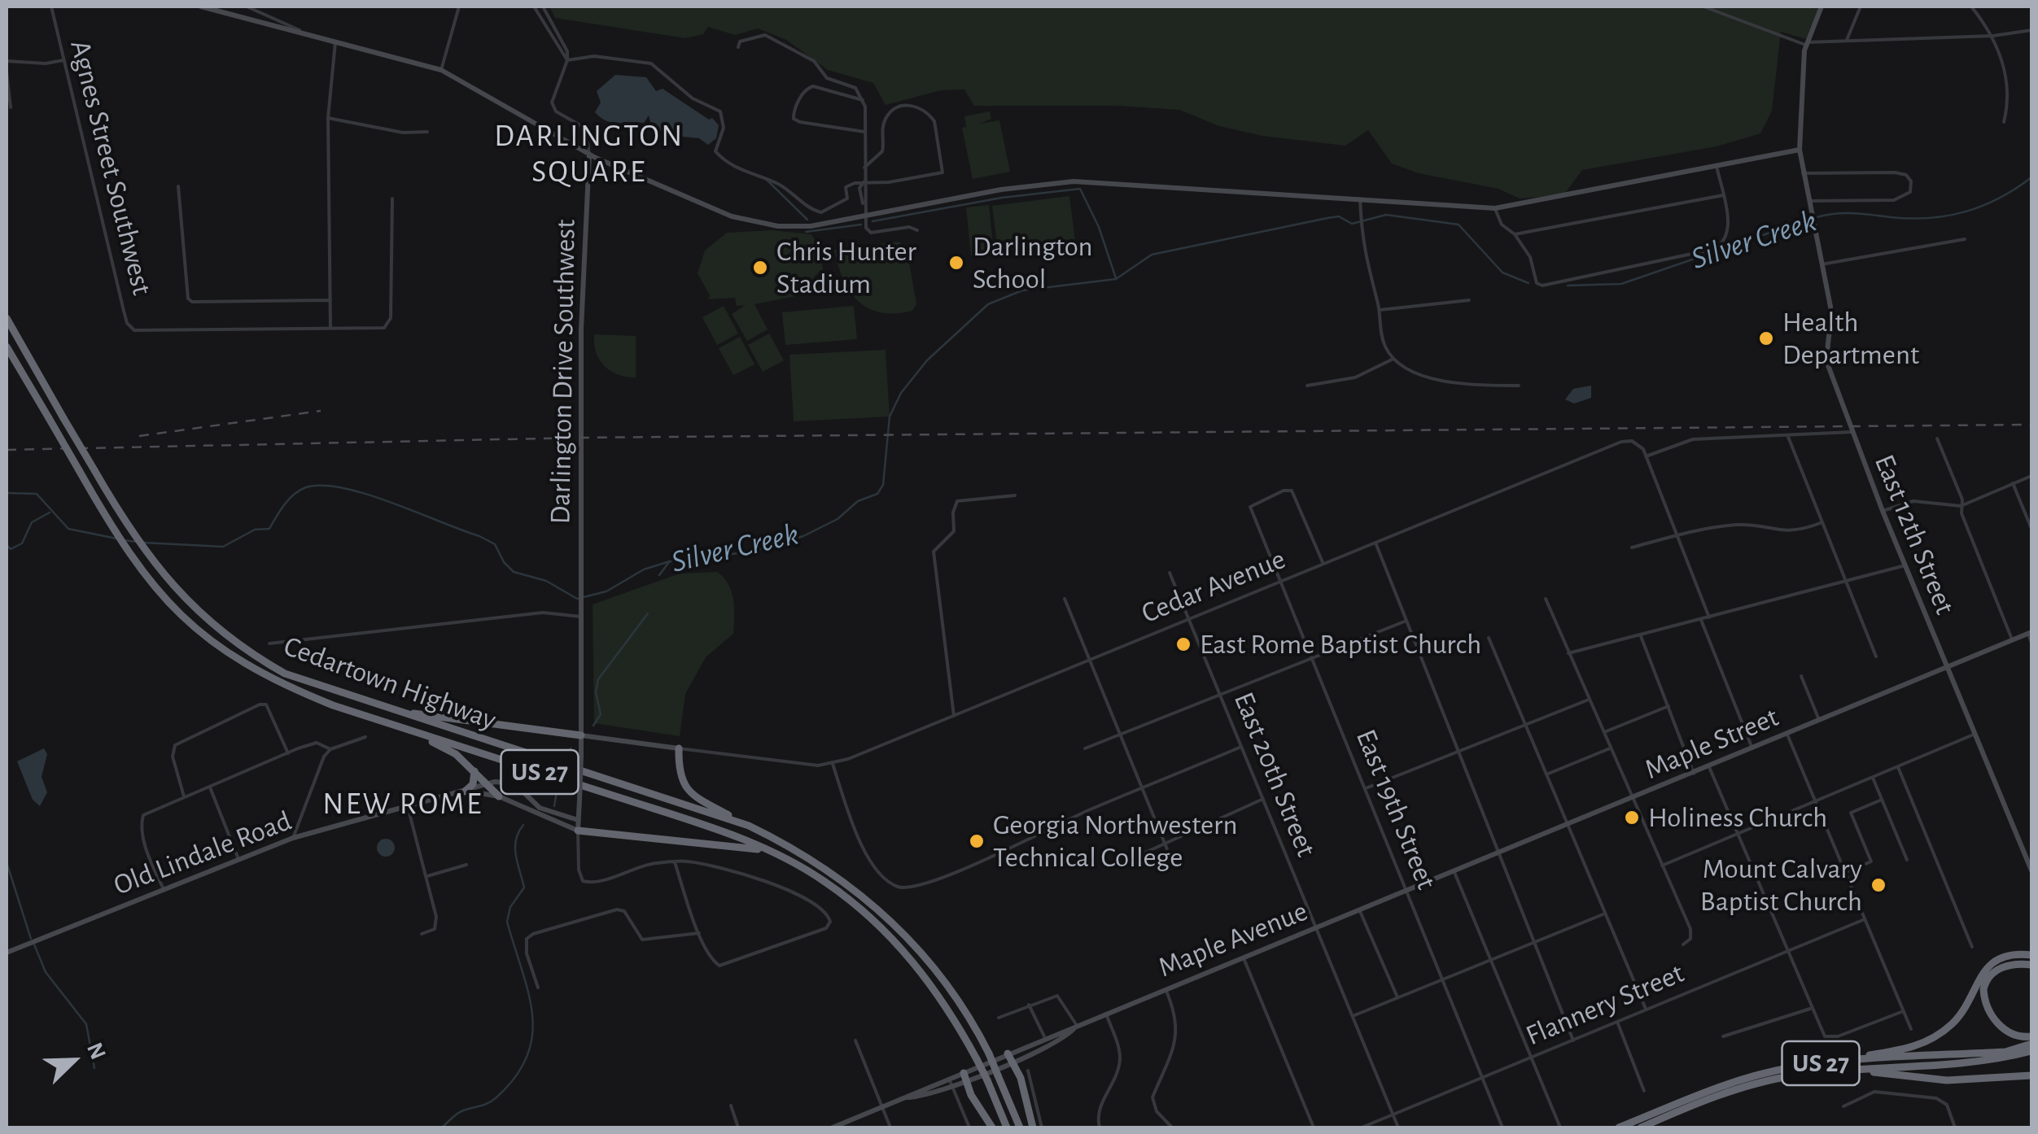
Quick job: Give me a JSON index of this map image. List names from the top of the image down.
{
  "streets": {
    "highway": ["Cedartown Highway", "US 27"],
    "street": [
      "Agnes Street Southwest",
      "Darlington Drive Southwest",
      "East 12th Street",
      "Cedar Avenue",
      "Maple Street",
      "East 20th Street",
      "East 19th Street",
      "Old Lindale Road",
      "Maple Avenue",
      "Flannery Street"
    ]
  },
  "crossings": [
    ["Darlington Drive Southwest", "Cedar Avenue"],
    ["Darlington Drive Southwest", "Old Lindale Road"],
    ["East 12th Street", "Maple Street"],
    ["Cedar Avenue", "East 20th Street"],
    ["Cedar Avenue", "East 19th Street"],
    ["Cedartown Highway", "Maple Avenue"],
    ["Maple Street", "East 19th Street"],
    ["Maple Street", "Maple Avenue"],
    ["East 20th Street", "Maple Avenue"],
    ["East 20th Street", "Flannery Street"],
    ["East 19th Street", "Maple Avenue"],
    ["East 19th Street", "Flannery Street"]
  ],
  "districts": ["DARLINGTON SQUARE", "NEW ROME"],
  "water": ["Silver Creek"],
  "places": [
    "Darlington School",
    "Chris Hunter Stadium",
    "Health Department",
    "East Rome Baptist Church",
    "Holiness Church",
    "Georgia Northwestern Technical College",
    "Mount Calvary Baptist Church"
  ],
  "north": "top right"
}
